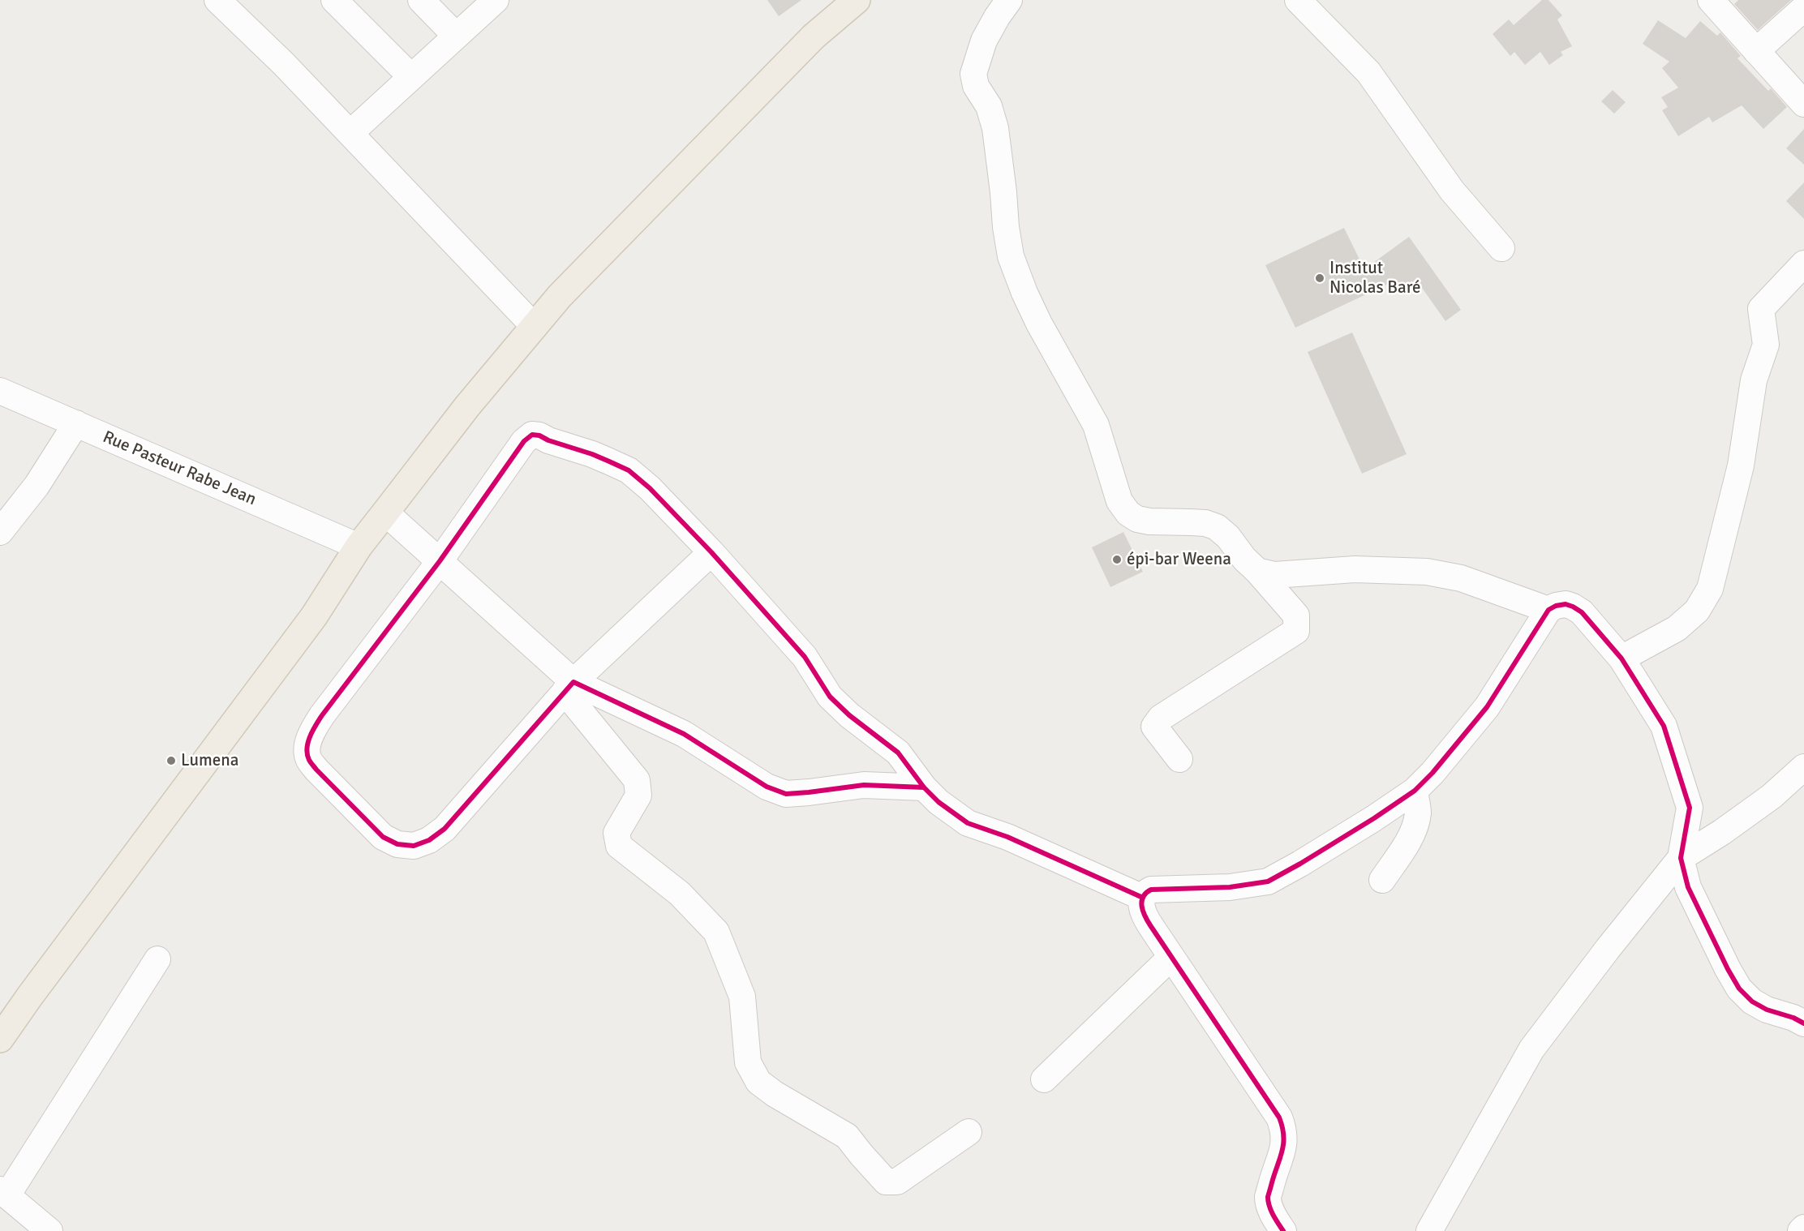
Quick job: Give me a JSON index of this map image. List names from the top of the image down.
{
  "streets": {
    "street": ["Rue Pasteur Rabe Jean"]
  },
  "places": ["Institut Nicolas Baré", "épi-bar Weena", "Lumena"]
}
